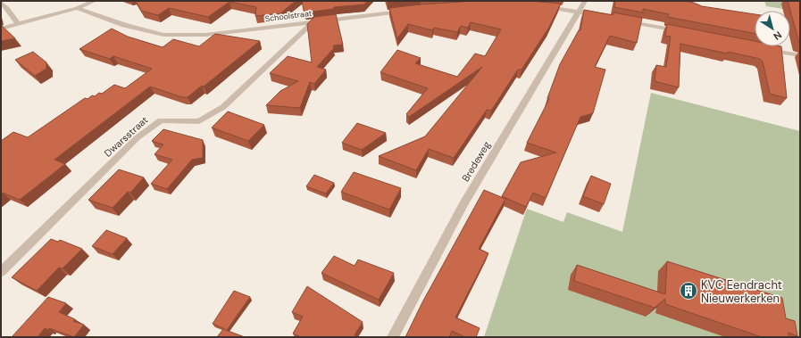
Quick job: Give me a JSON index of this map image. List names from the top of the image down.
{
  "streets": {
    "street": ["Schoolstraat", "Dwarsstraat", "Bredeweg"]
  },
  "crossings": [
    ["Schoolstraat", "Dwarsstraat"]
  ],
  "places": {
    "building": ["KVC Eendracht Nieuwerkerken"]
  },
  "north": "bottom right"
}
